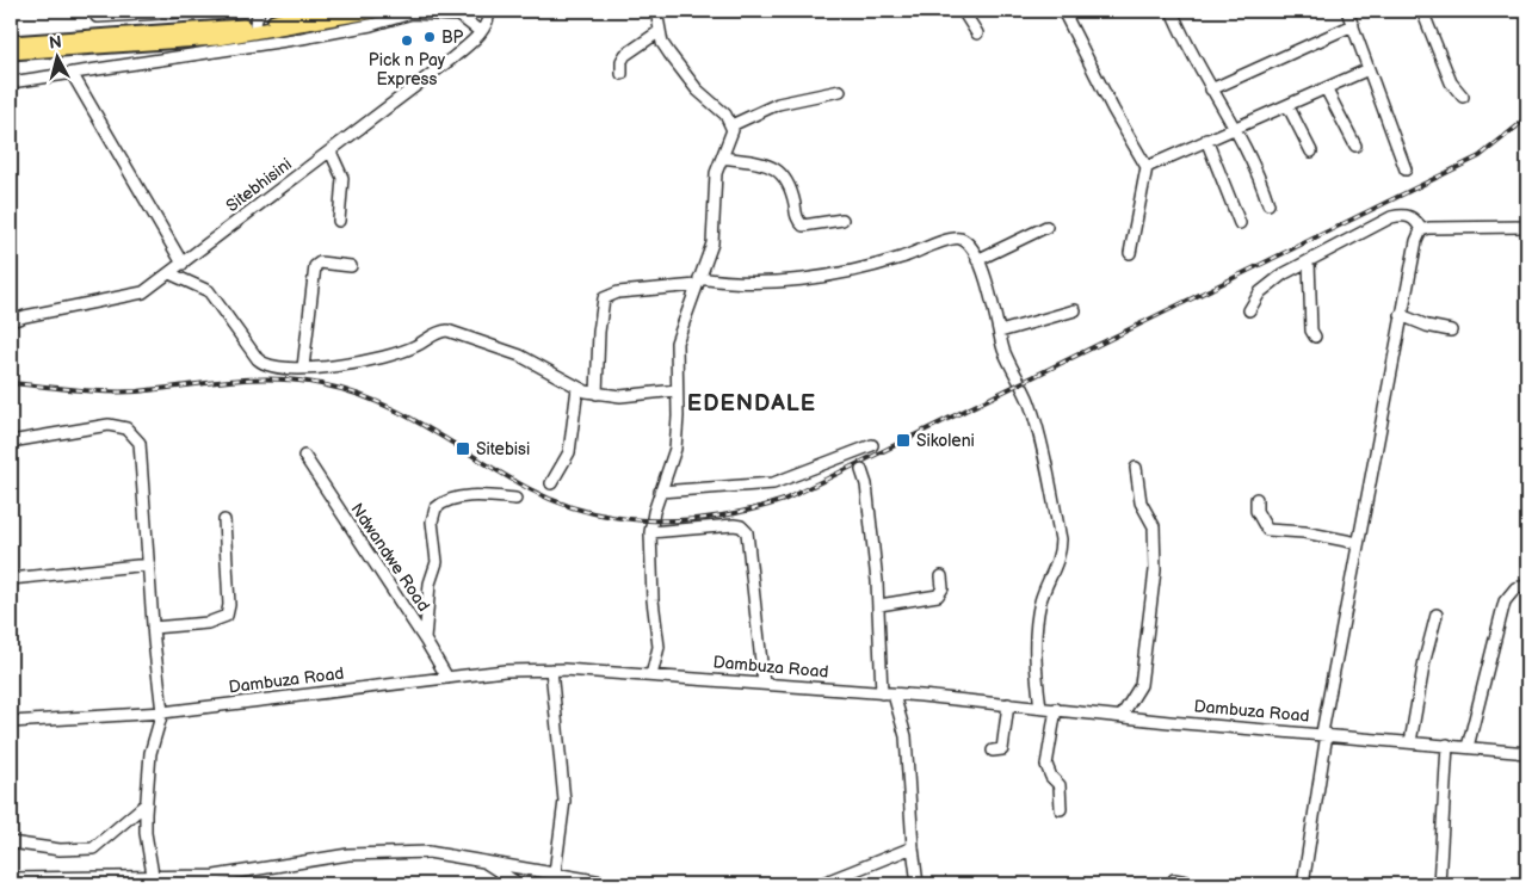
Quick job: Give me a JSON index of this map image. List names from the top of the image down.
{
  "streets": {
    "street": ["Sitebhisini", "Ndwandwe Road", "Dambuza Road"]
  },
  "crossings": [
    ["Ndwandwe Road", "Dambuza Road"]
  ],
  "districts": ["EDENDALE"],
  "places": {
    "other": ["BP", "Pick n Pay Express"],
    "transit": ["Sikoleni", "Sitebisi"]
  },
  "north": "top"
}
